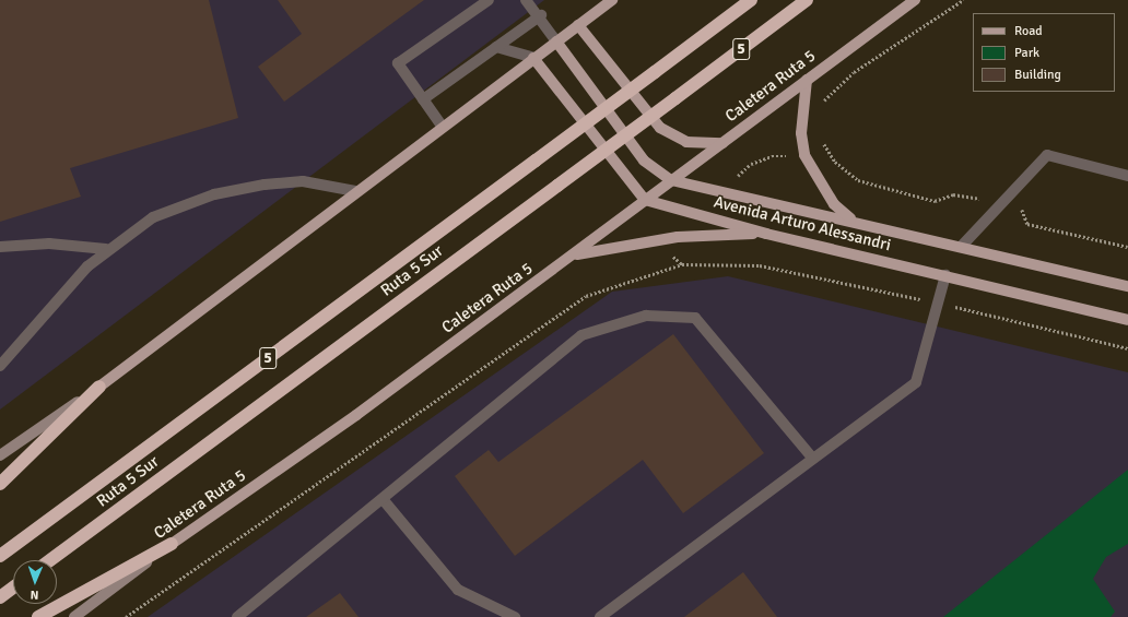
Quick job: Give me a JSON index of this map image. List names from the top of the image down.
{
  "streets": {
    "highway": ["5", "Ruta 5 Sur"],
    "main road": ["Caletera Ruta 5", "Avenida Arturo Alessandri"]
  },
  "crossings": [
    ["Caletera Ruta 5", "Avenida Arturo Alessandri"]
  ],
  "legend": ["Road", "Park", "Building"],
  "north": "bottom"
}
